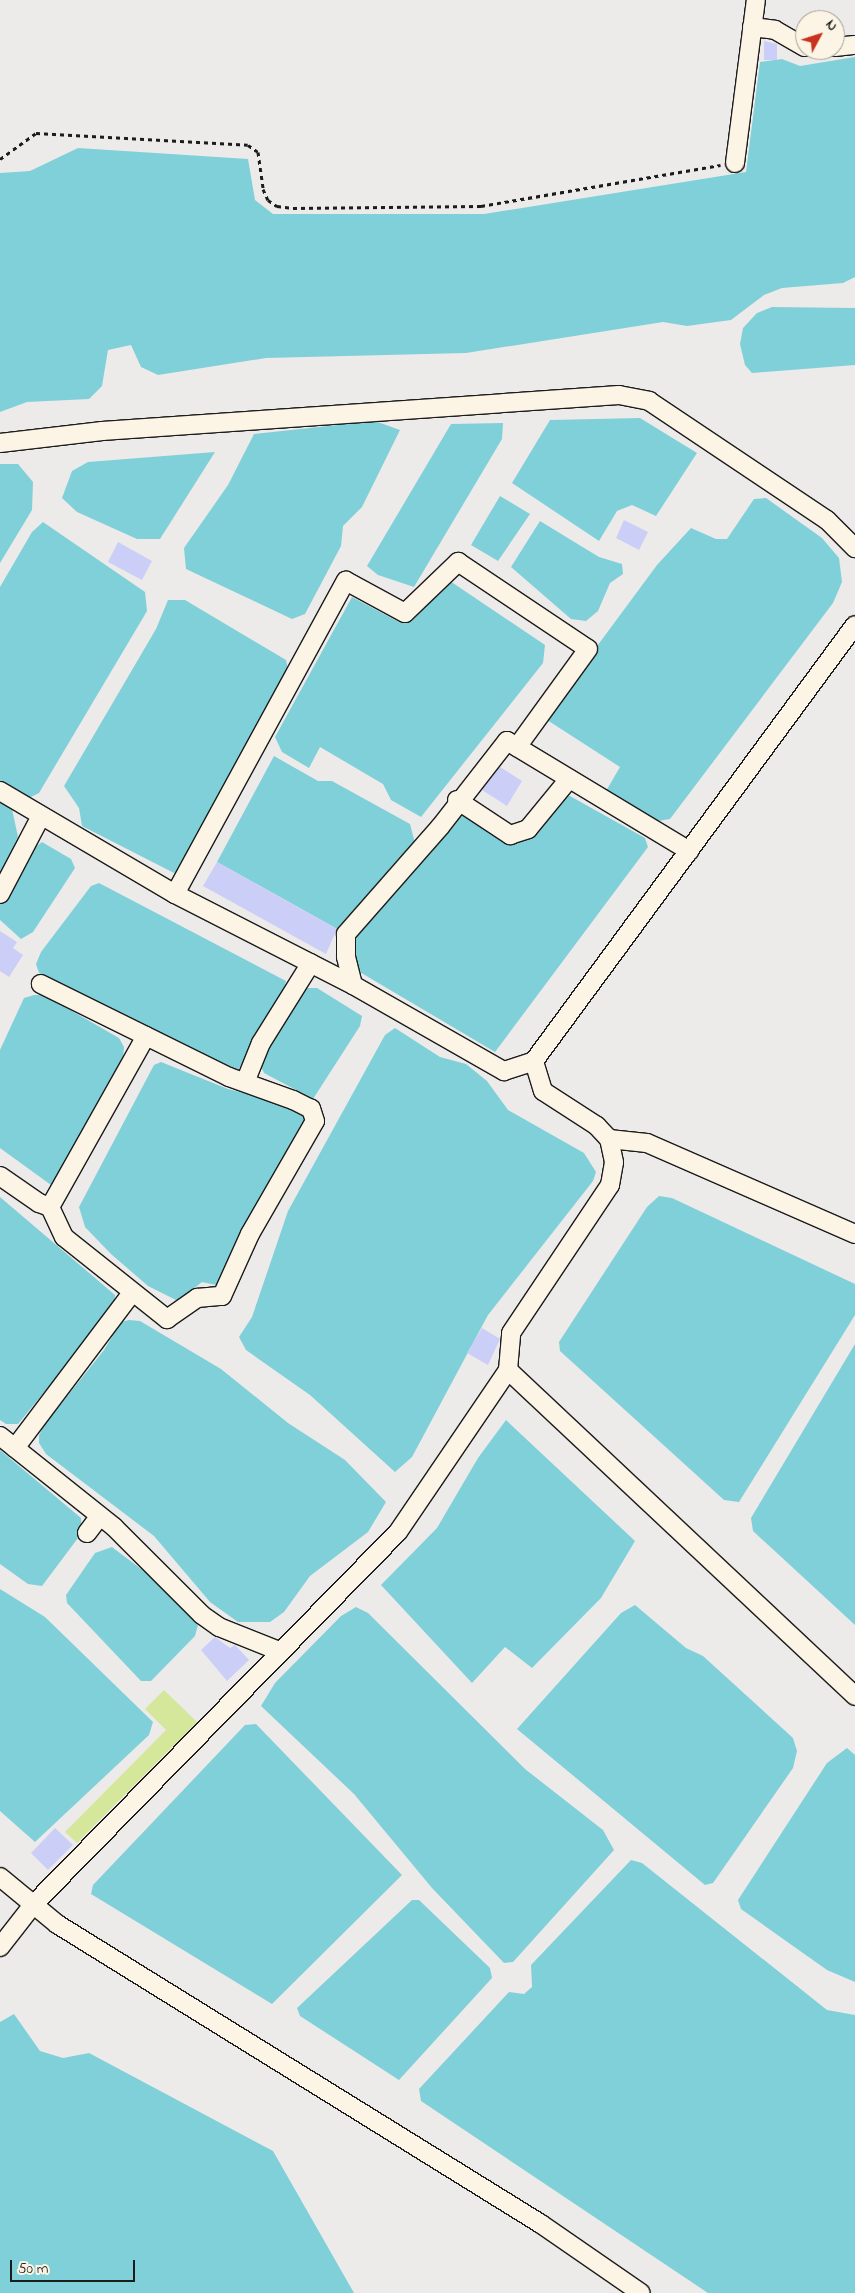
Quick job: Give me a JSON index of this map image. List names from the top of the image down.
{
  "scale_bar": "50 m",
  "north": "top right"
}
